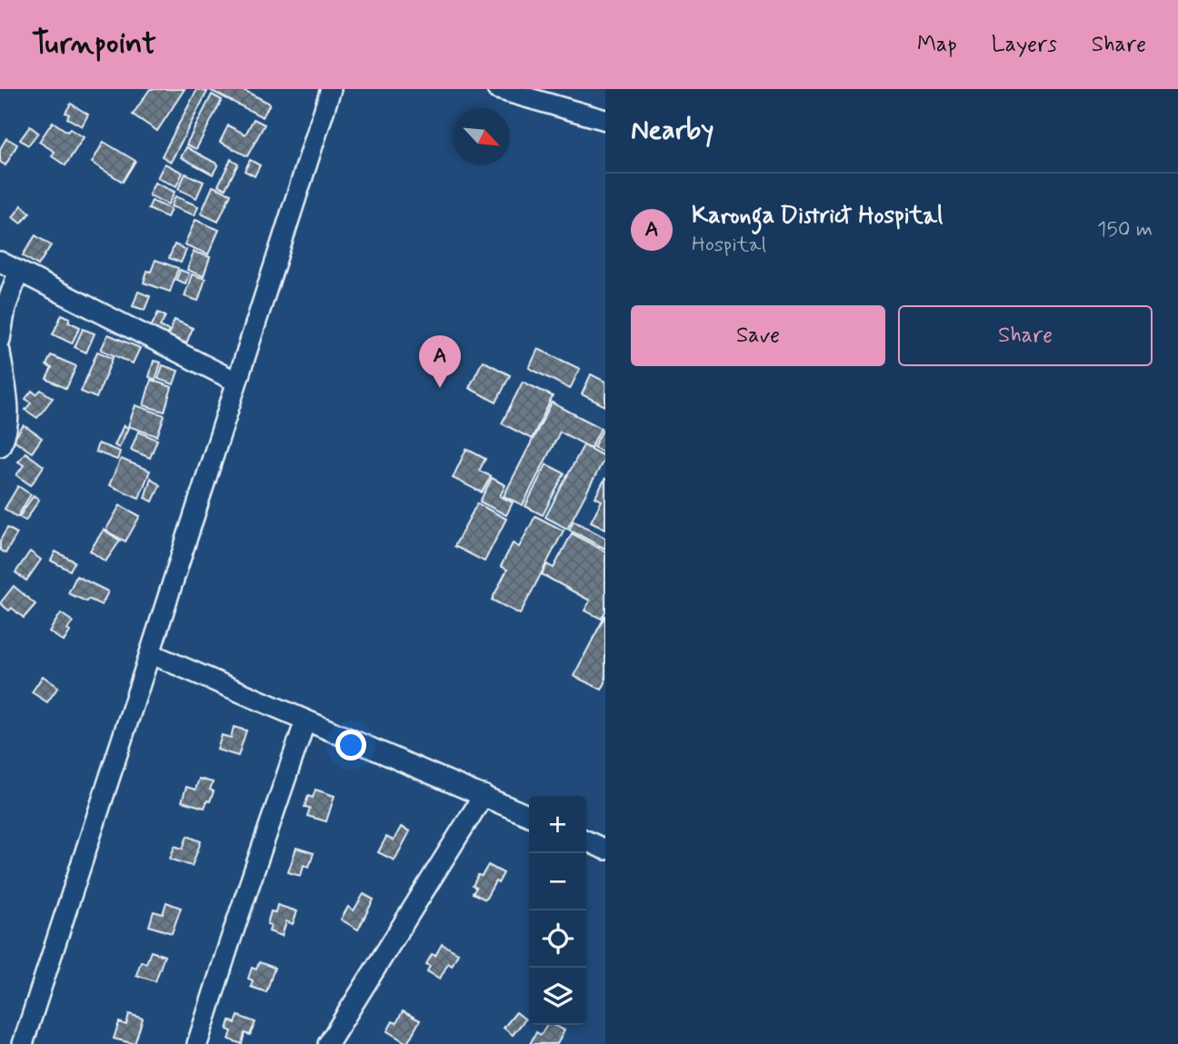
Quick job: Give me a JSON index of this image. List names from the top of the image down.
{
  "north": "bottom right",
  "page": {
    "header": "Turnpoint",
    "nav": ["Map", "Layers", "Share"],
    "heading": "Nearby",
    "list": [
      {
        "mark": "A",
        "name": "Karonga District Hospital",
        "note": "Hospital",
        "value": "150 m"
      }
    ],
    "buttons": ["Save", "Share"],
    "pins": "A",
    "map_buttons": ["+", "−"]
  }
}
